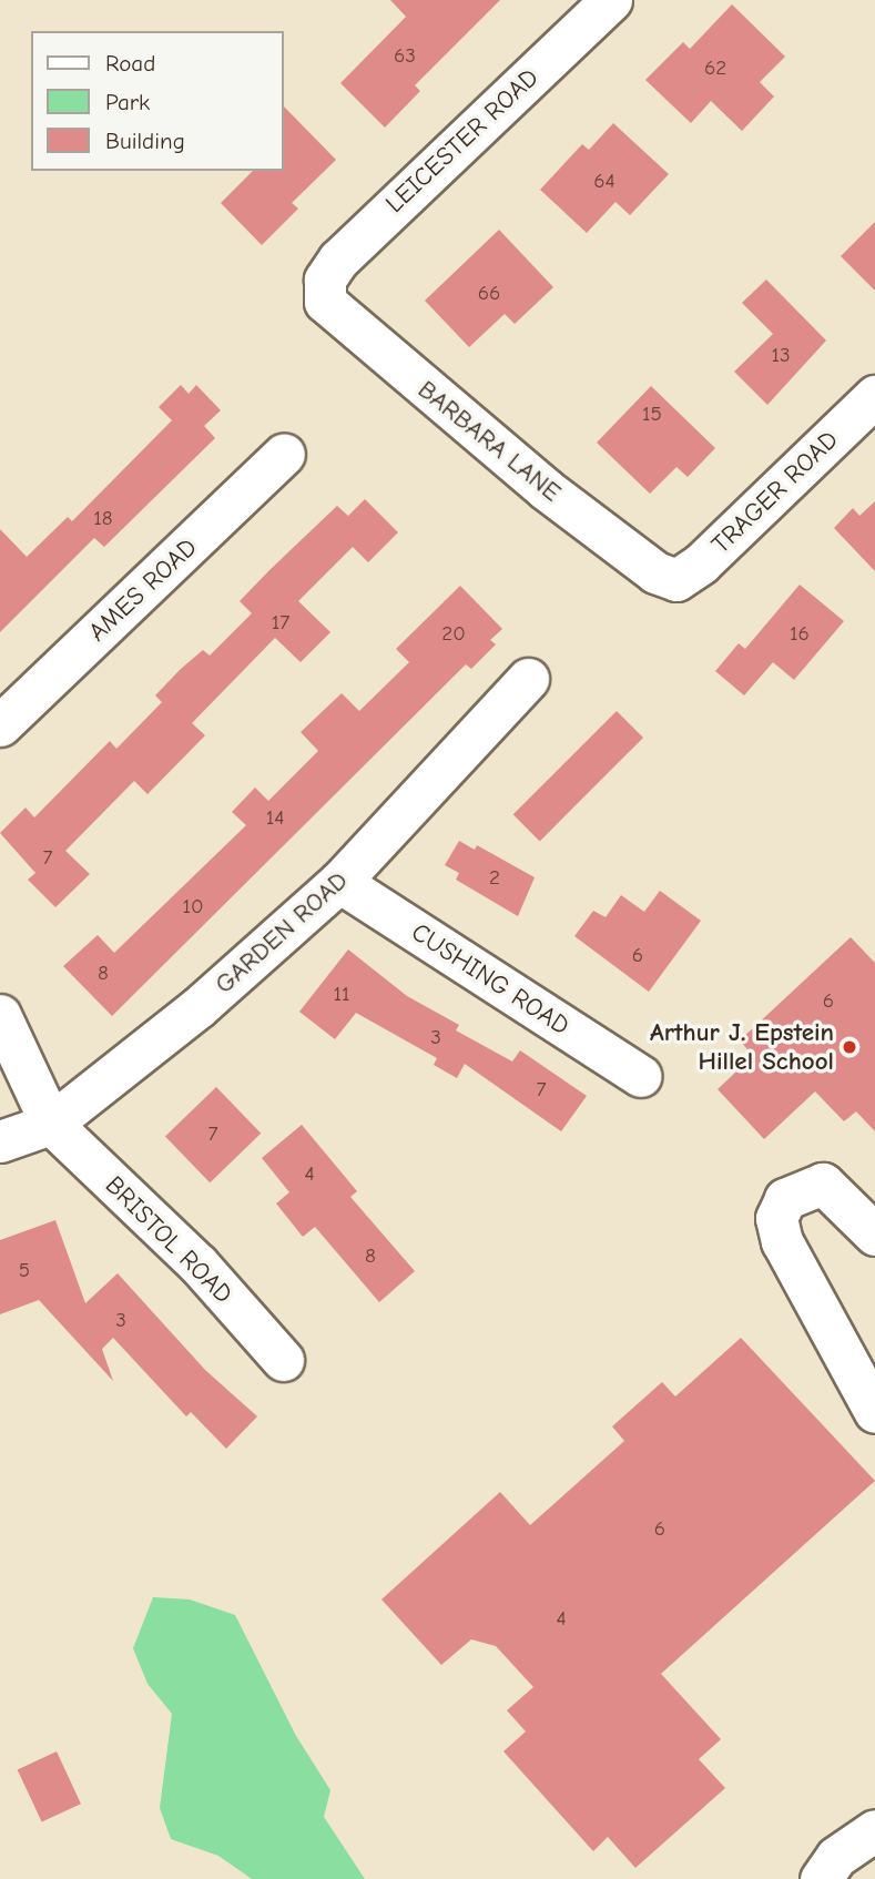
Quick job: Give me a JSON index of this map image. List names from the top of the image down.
{
  "streets": {
    "street": [
      "LEICESTER ROAD",
      "BARBARA LANE",
      "TRAGER ROAD",
      "AMES ROAD",
      "GARDEN ROAD",
      "CUSHING ROAD",
      "BRISTOL ROAD"
    ]
  },
  "crossings": [
    ["LEICESTER ROAD", "BARBARA LANE"],
    ["BARBARA LANE", "TRAGER ROAD"],
    ["GARDEN ROAD", "CUSHING ROAD"],
    ["GARDEN ROAD", "BRISTOL ROAD"]
  ],
  "places": ["Arthur J. Epstein Hillel School"],
  "house_numbers": [
    "63",
    "62",
    "64",
    "66",
    "13",
    "15",
    "18",
    "17",
    "20",
    "16",
    "14",
    "7",
    "2",
    "10",
    "6",
    "8",
    "11",
    "6",
    "3",
    "7",
    "7",
    "4",
    "8",
    "5",
    "3",
    "6",
    "4"
  ],
  "legend": ["Road", "Park", "Building"]
}
